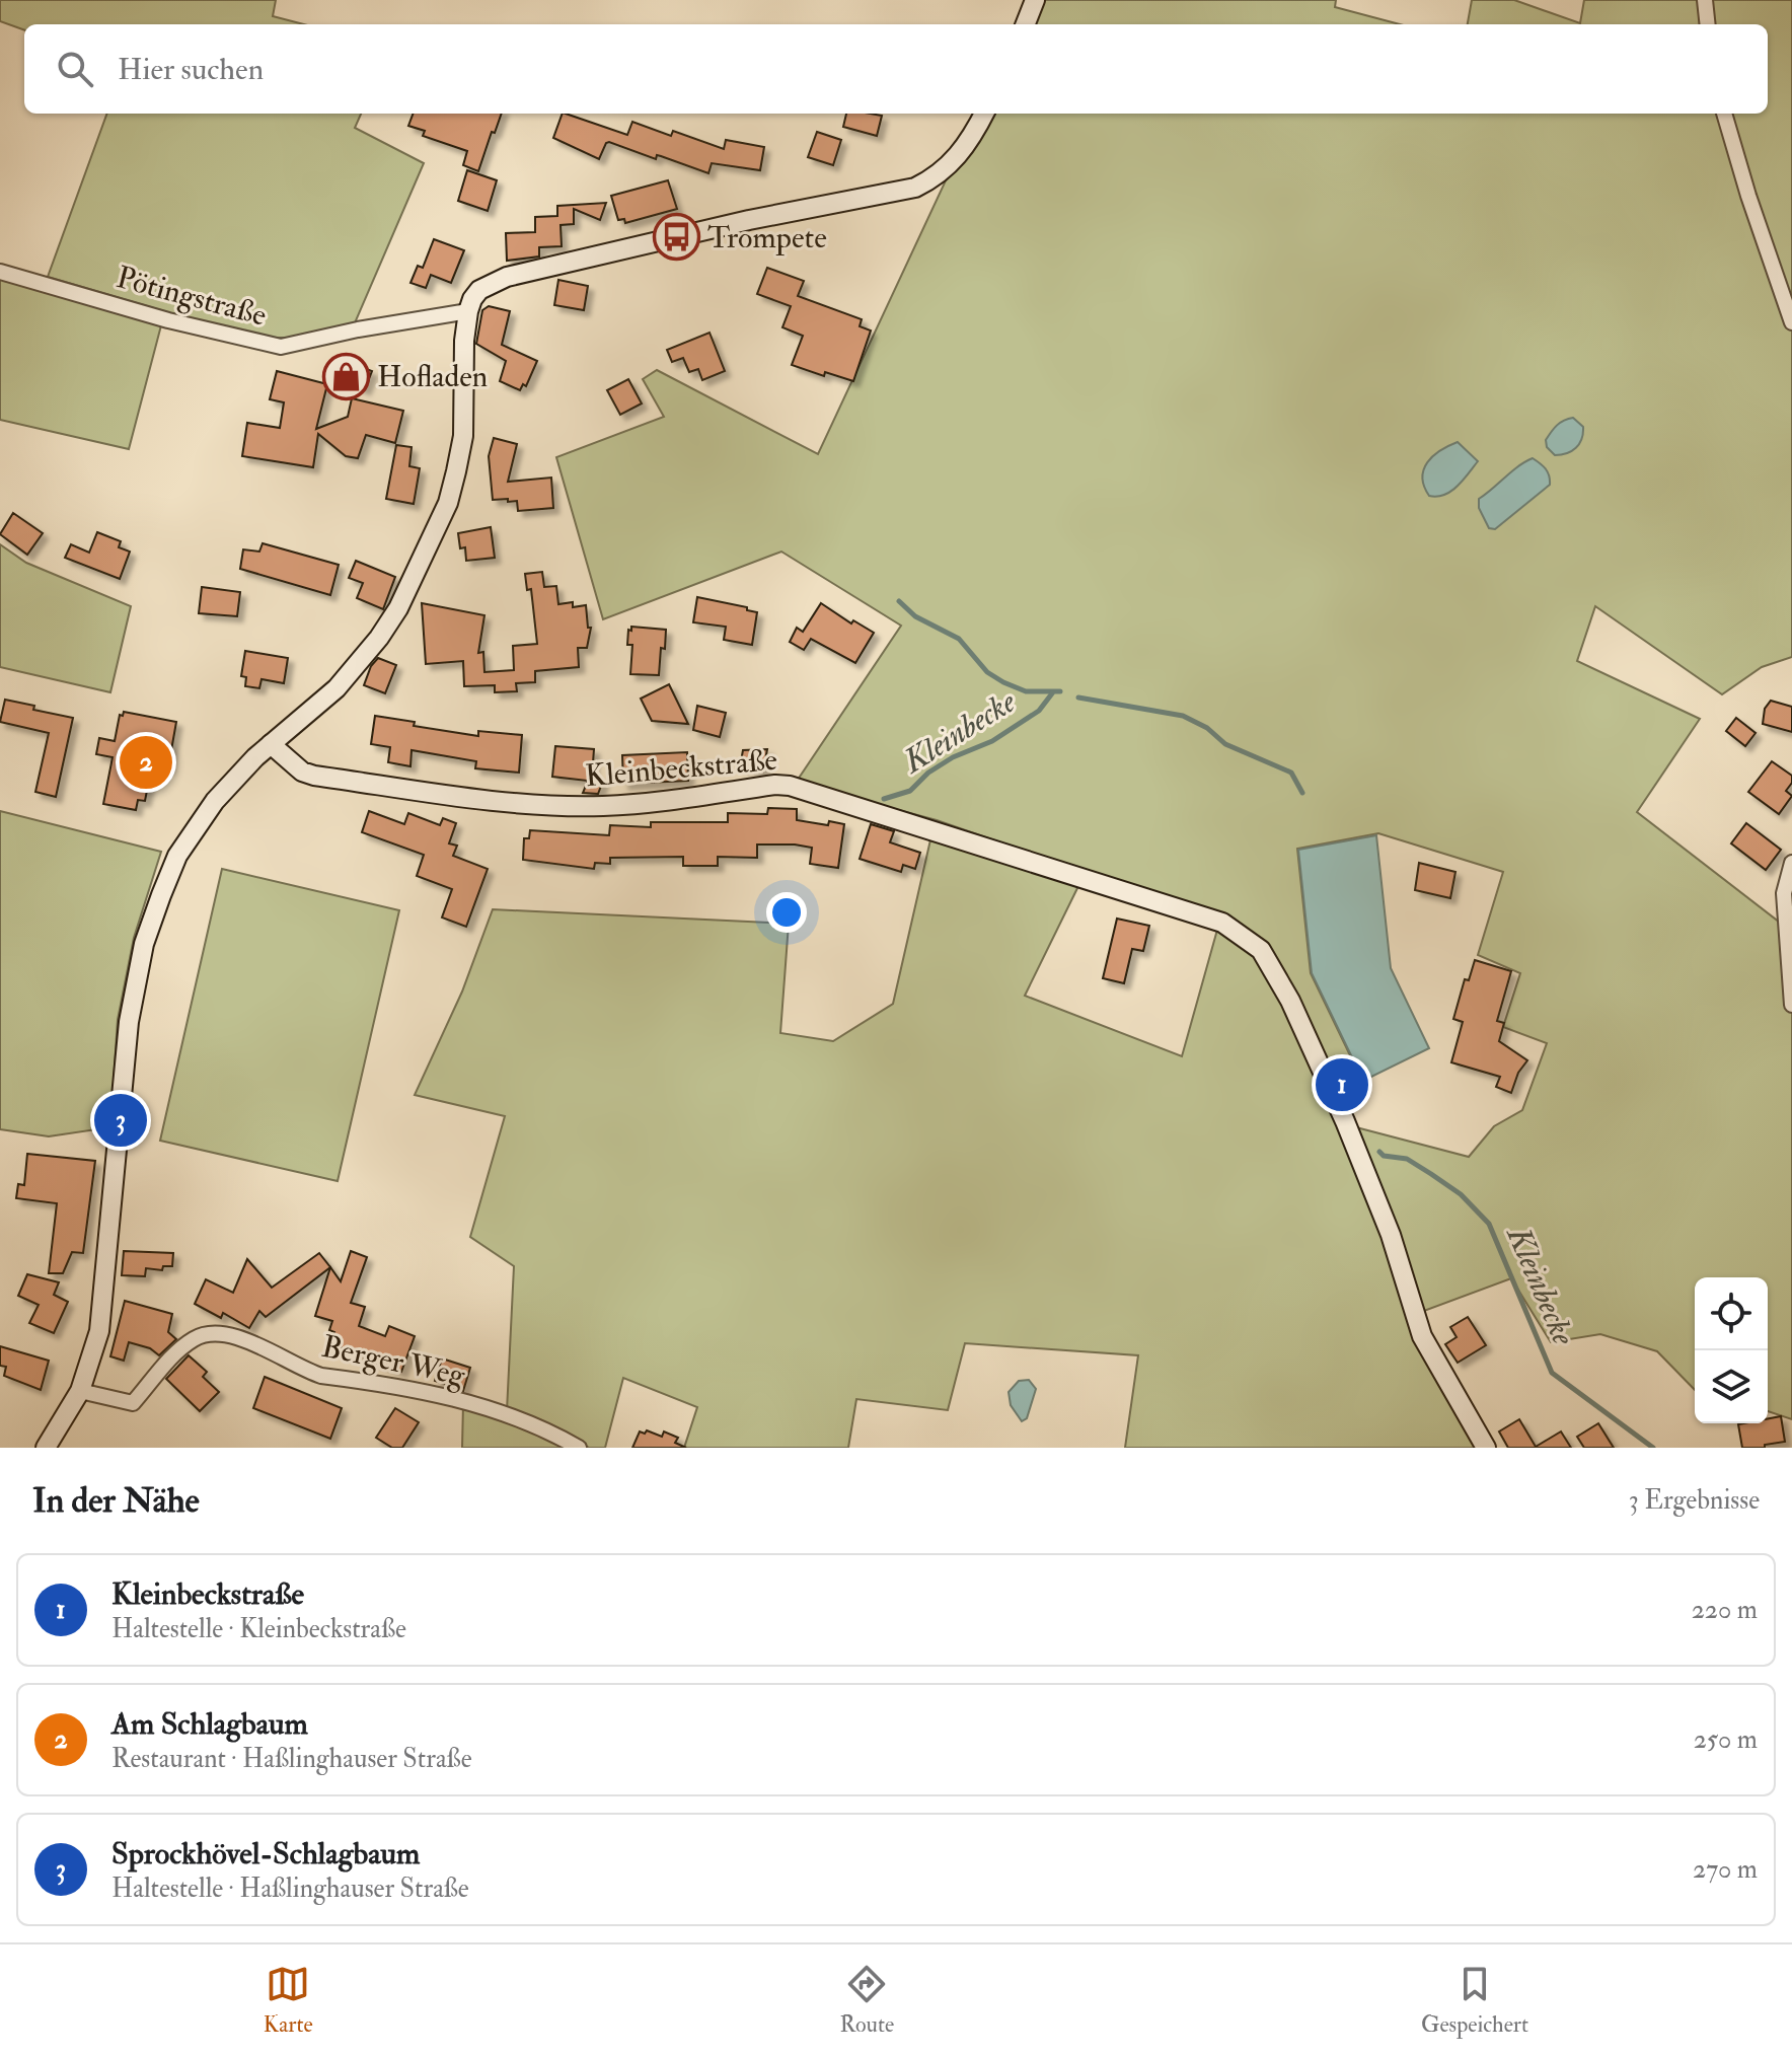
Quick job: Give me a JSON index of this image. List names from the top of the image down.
{
  "streets": {
    "main road": ["Kleinbeckstraße"],
    "street": ["Pötingstraße", "Berger Weg"]
  },
  "water": ["Kleinbecke"],
  "places": {
    "bus stop": ["Trompete"],
    "shop": ["Hofladen"]
  },
  "page": {
    "search": "Hier suchen",
    "pins": ["2", "1", "3"],
    "heading": ["In der Nähe", "3 Ergebnisse"],
    "list": [
      {
        "mark": "1",
        "name": "Kleinbeckstraße",
        "note": "Haltestelle · Kleinbeckstraße",
        "value": "220 m"
      },
      {
        "mark": "2",
        "name": "Am Schlagbaum",
        "note": "Restaurant · Haßlinghauser Straße",
        "value": "250 m"
      },
      {
        "mark": "3",
        "name": "Sprockhövel-Schlagbaum",
        "note": "Haltestelle · Haßlinghauser Straße",
        "value": "270 m"
      }
    ],
    "nav": ["Karte", "Route", "Gespeichert"]
  }
}
